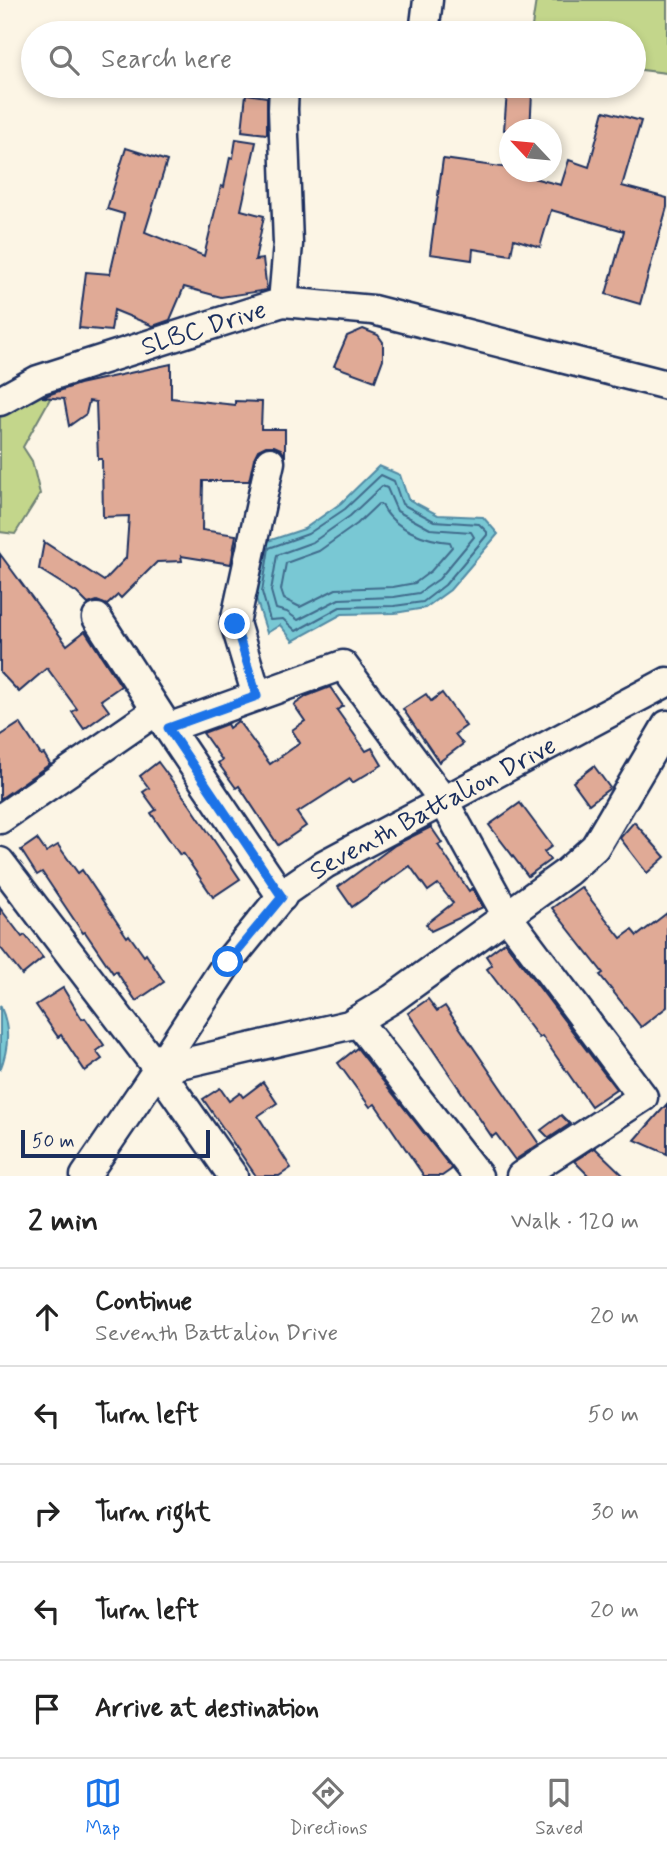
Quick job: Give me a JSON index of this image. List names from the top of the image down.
{
  "streets": {
    "street": ["SLBC Drive", "Seventh Battalion Drive"]
  },
  "scale_bar": "50 m",
  "north": "top left",
  "page": {
    "search": "Search here",
    "scale": "50 m",
    "heading": ["2 min", "Walk · 120 m"],
    "list": [
      ["Continue", "Seventh Battalion Drive", "20 m"],
      ["Turn left", "50 m"],
      ["Turn right", "30 m"],
      ["Turn left", "20 m"],
      "Arrive at destination"
    ],
    "nav": ["Map", "Directions", "Saved"]
  }
}
